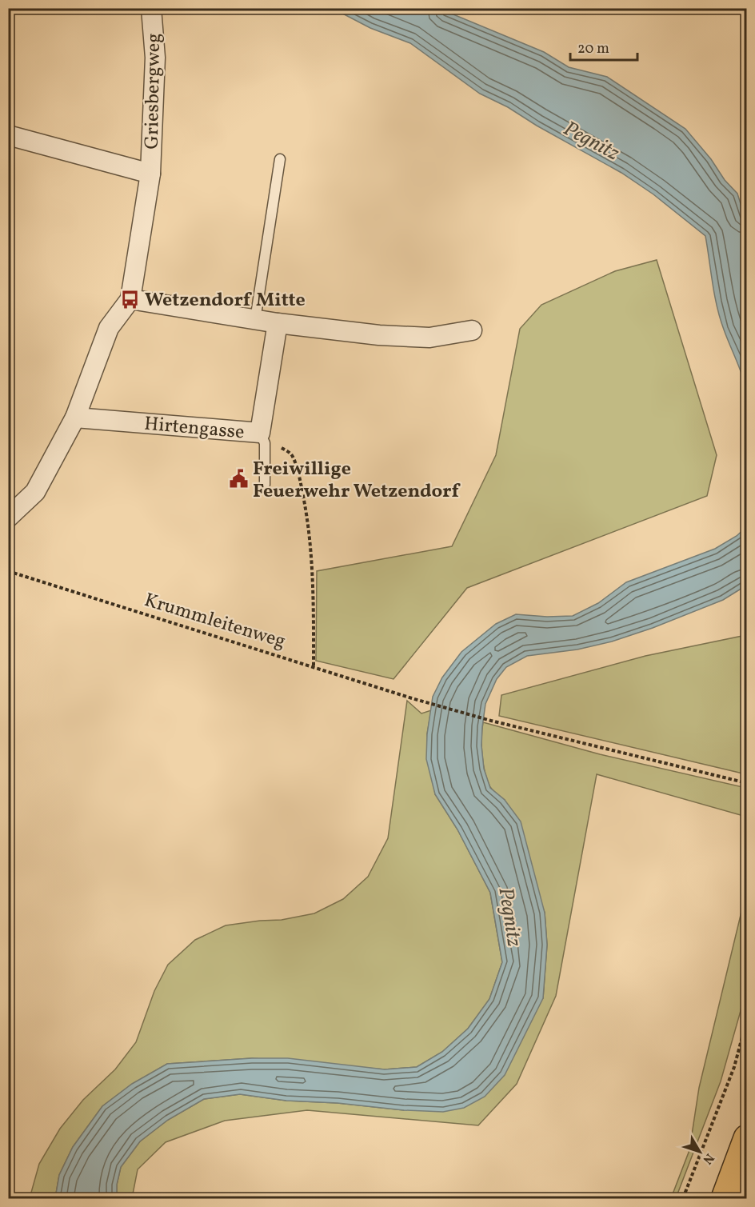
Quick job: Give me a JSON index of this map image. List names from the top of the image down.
{
  "streets": {
    "street": ["Griesbergweg", "Hirtengasse"],
    "path": ["Krummleitenweg"]
  },
  "water": ["Pegnitz"],
  "places": {
    "bus stop": ["Wetzendorf Mitte"],
    "public building": ["Freiwillige Feuerwehr Wetzendorf"]
  },
  "scale_bar": "20 m",
  "north": "bottom right"
}
